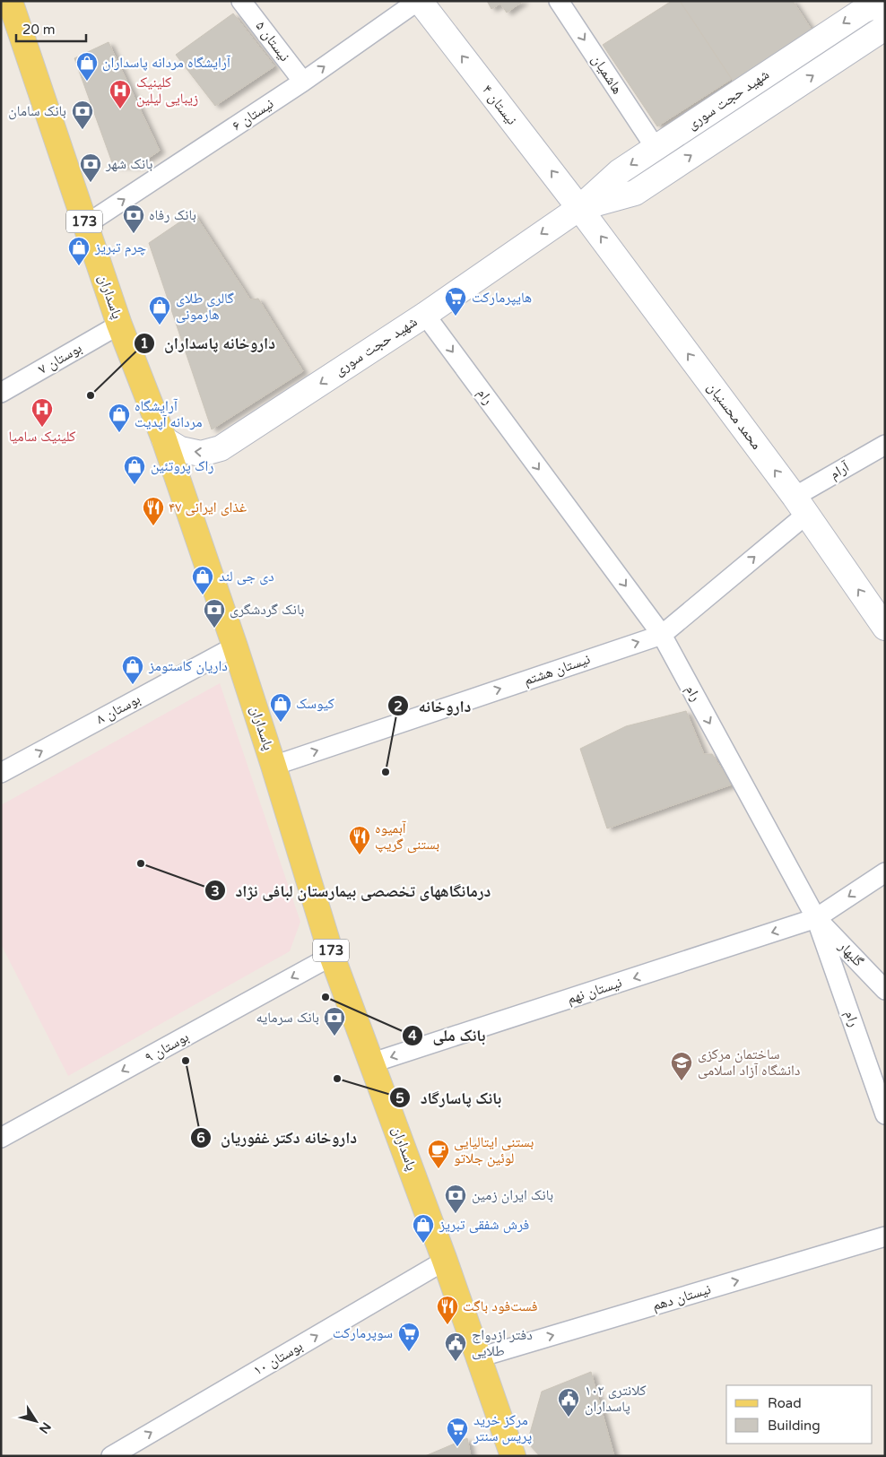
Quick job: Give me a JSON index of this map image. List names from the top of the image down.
{
  "streets": {
    "main road": ["173", "پاسداران"],
    "street": [
      "نیستان ۵",
      "هاشمیان",
      "شهید حجت سوری",
      "نیستان ۴",
      "نیستان ۶",
      "بوستان ۷",
      "رام",
      "محمد محسنیان",
      "آرام",
      "نیستان هشتم",
      "بوستان ۸",
      "گلبهار",
      "نیستان نهم",
      "بوستان ۹",
      "نیستان دهم",
      "بوستان ۱۰"
    ]
  },
  "crossings": [
    ["نیستان ۵", "نیستان ۶"],
    ["هاشمیان", "شهید حجت سوری"],
    ["شهید حجت سوری", "نیستان ۴"],
    ["شهید حجت سوری", "پاسداران"],
    ["شهید حجت سوری", "رام"],
    ["شهید حجت سوری", "محمد محسنیان"],
    ["نیستان ۴", "نیستان ۶"],
    ["نیستان ۴", "محمد محسنیان"],
    ["نیستان ۶", "پاسداران"],
    ["پاسداران", "بوستان ۷"],
    ["پاسداران", "نیستان هشتم"],
    ["پاسداران", "بوستان ۸"],
    ["پاسداران", "نیستان نهم"],
    ["پاسداران", "بوستان ۹"],
    ["پاسداران", "نیستان دهم"],
    ["پاسداران", "بوستان ۱۰"],
    ["رام", "نیستان هشتم"],
    ["رام", "گلبهار"],
    ["رام", "نیستان نهم"],
    ["محمد محسنیان", "آرام"],
    ["محمد محسنیان", "نیستان هشتم"],
    ["آرام", "نیستان هشتم"],
    ["گلبهار", "نیستان نهم"]
  ],
  "one_way": [
    "هاشمیان",
    "نیستان ۴",
    "نیستان ۶",
    "رام",
    "محمد محسنیان",
    "نیستان هشتم",
    "بوستان ۸",
    "نیستان نهم",
    "بوستان ۹",
    "نیستان دهم",
    "بوستان ۱۰"
  ],
  "places": {
    "shop": [
      "آرایشگاه مردانه پاسداران",
      "چرم تبریز",
      "گالری طلای هارمونی",
      "آرایشگاه مردانه آپدیت",
      "راک پروتئین",
      "دی جی لند",
      "داريان كاستومز",
      "کیوسک",
      "فرش شفقی تبریز"
    ],
    "hospital": ["کلینیک زیبایی لیلین", "کلینیک سامیا"],
    "bank": [
      "بانک سامان",
      "بانک شهر",
      "بانک رفاه",
      "بانک گردشگری",
      "بانک سرمایه",
      "بانک ایران زمین"
    ],
    "supermarket": ["هایپرمارکت", "سوپرمارکت", "مرکز خرید پریس سنتر"],
    "other": [
      "داروخانه پاسداران",
      "داروخانه",
      "درمانگاههای تخصصی بیمارستان لبافی نژاد",
      "بانک ملی",
      "داروخانه دکتر غفوریان",
      "بانک پاسارگاد"
    ],
    "restaurant": ["غذای ایرانی ۴٧", "آبمیوه بستنی گریپ", "فست‌فود باگت"],
    "school or university": ["ساختمان مرکزی دانشگاه آزاد اسلامی"],
    "cafe": ["بستنی ایتالیایی لوئین جلاتو"],
    "public building": ["دفتر ازدواج طلایی", "کلانتری ۱۰۲ پاسداران"]
  },
  "legend": ["Road", "Building"],
  "scale_bar": "20 m",
  "north": "bottom right"
}
